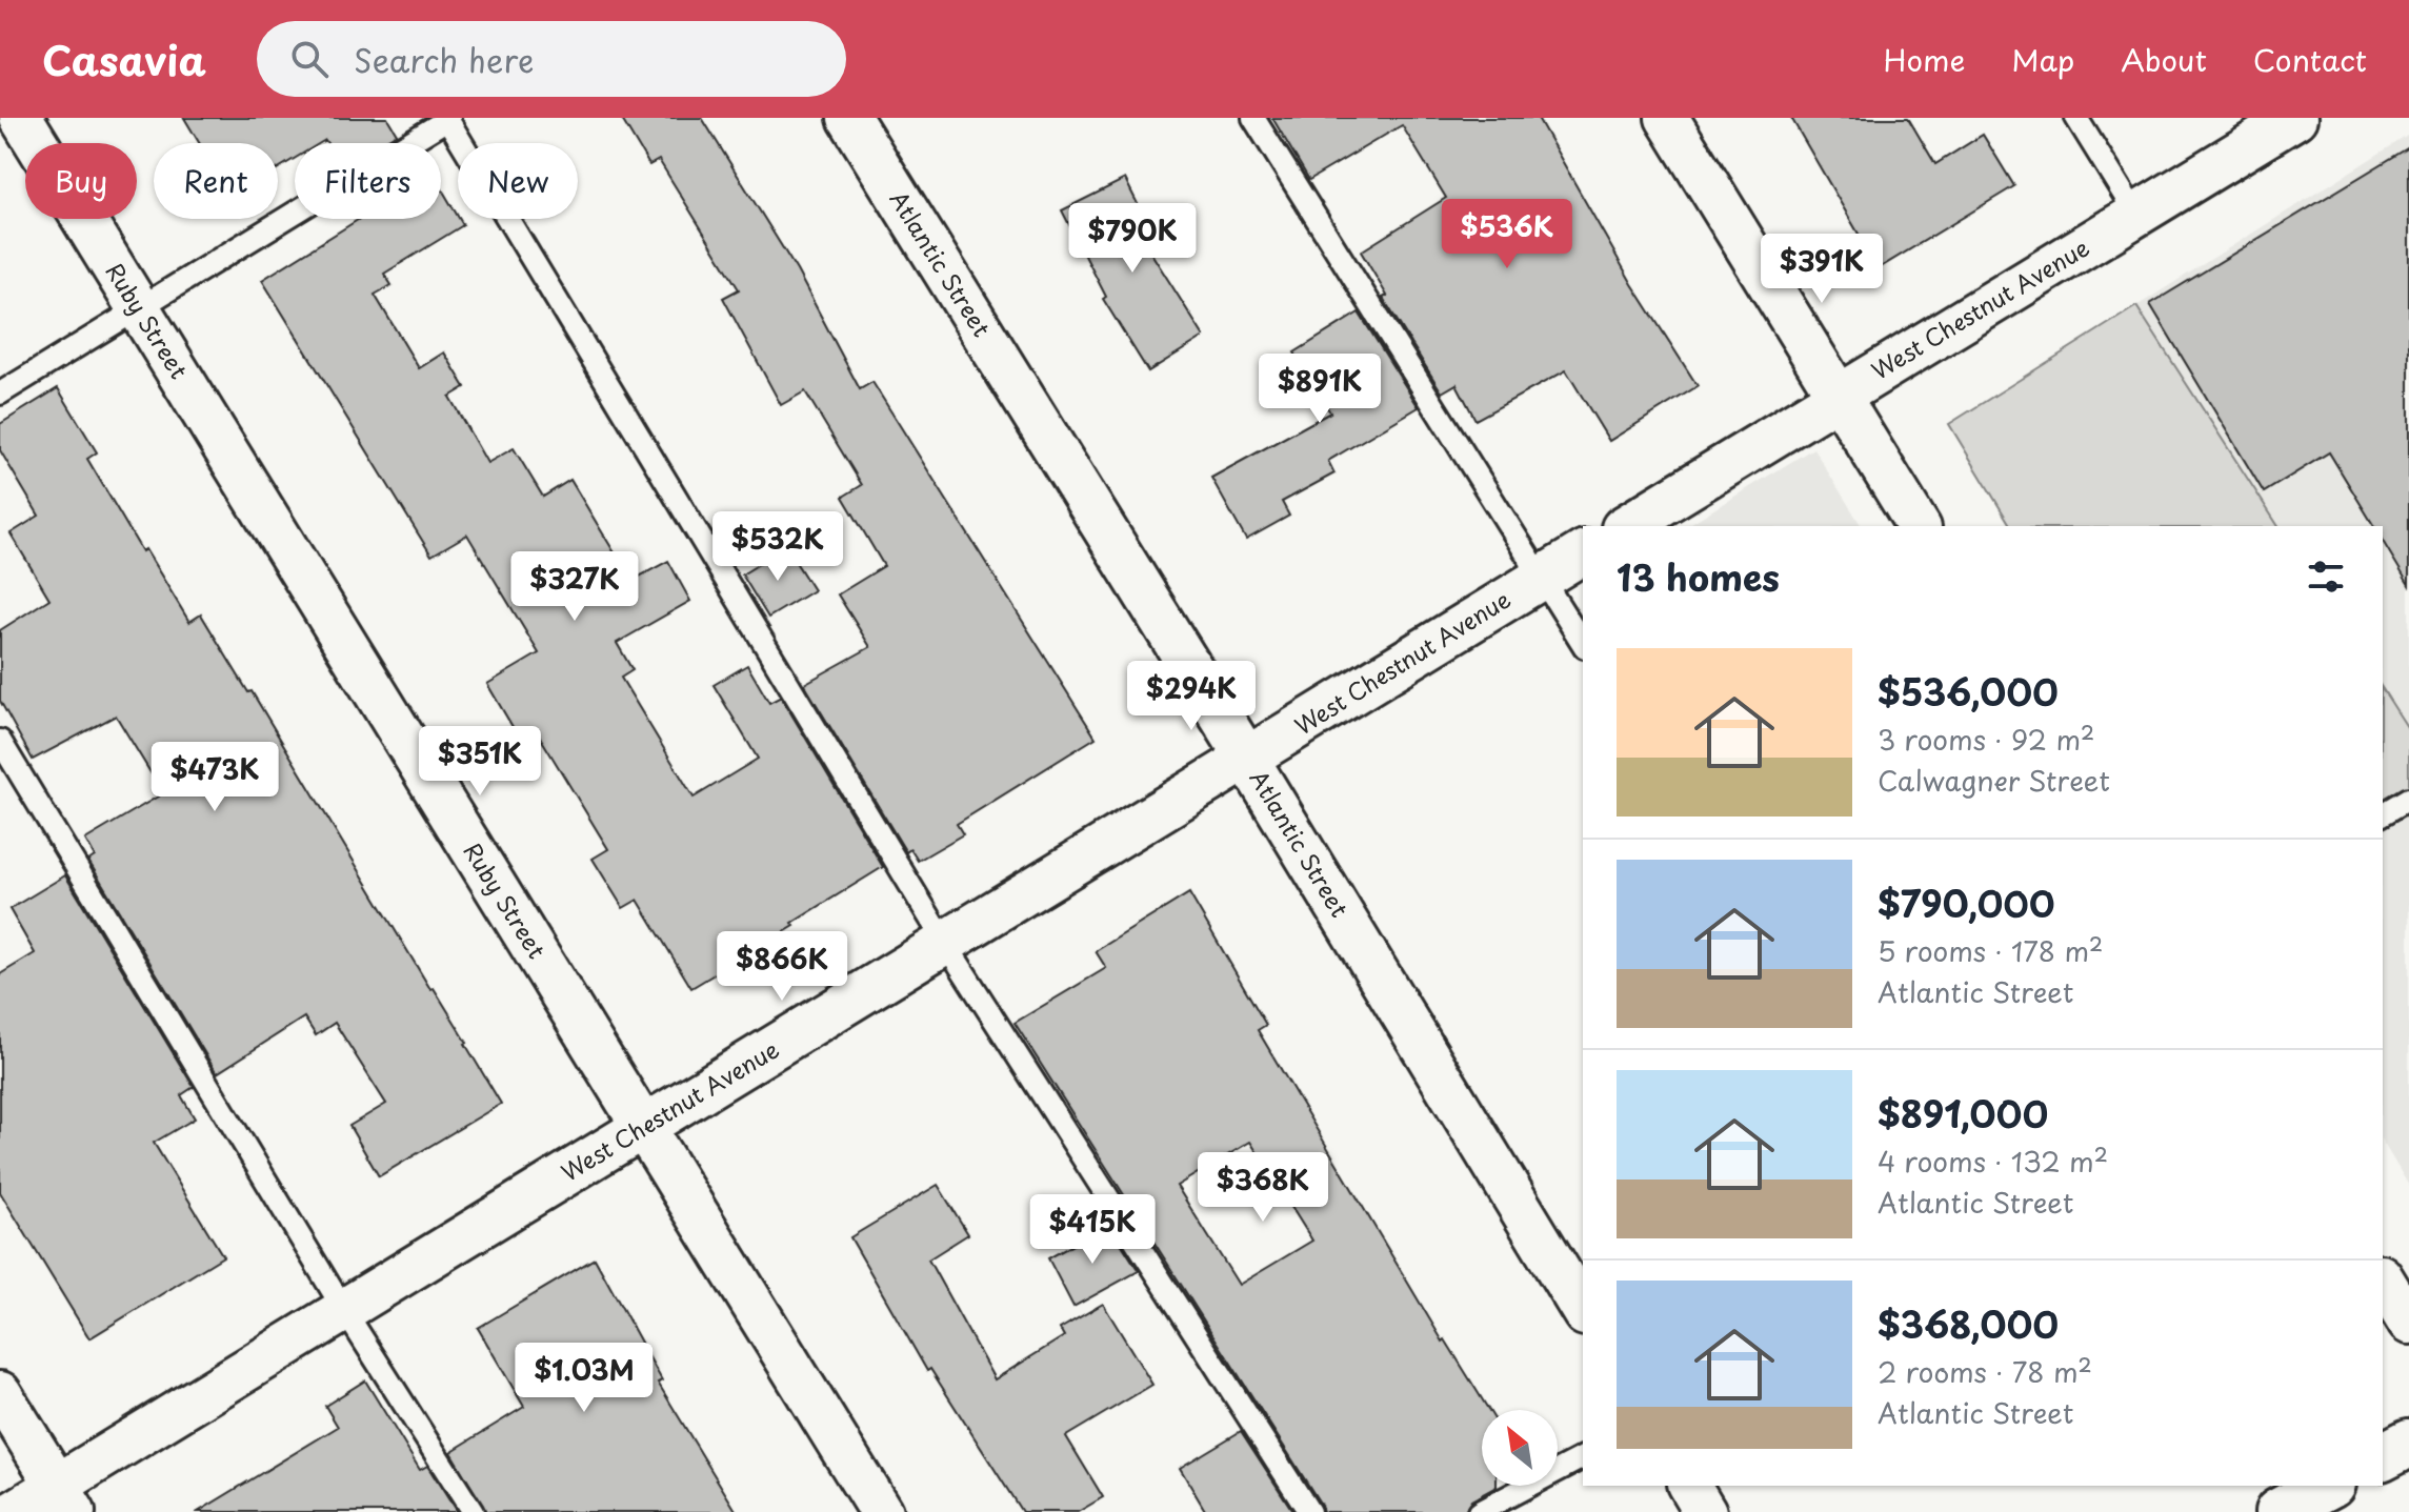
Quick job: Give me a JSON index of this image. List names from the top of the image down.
{
  "streets": {
    "street": ["Atlantic Street", "West Chestnut Avenue", "Ruby Street"]
  },
  "crossings": [
    ["Atlantic Street", "West Chestnut Avenue"],
    ["West Chestnut Avenue", "Ruby Street"]
  ],
  "north": "top left",
  "page": {
    "header": "Casavia",
    "search": "Search here",
    "nav": [
      "Home",
      "Map",
      "About",
      "Contact"
    ],
    "chip": [
      "Buy",
      "Rent",
      "Filters",
      "New"
    ],
    "price": [
      "$536K",
      "$790K",
      "$391K",
      "$891K",
      "$532K",
      "$327K",
      "$294K",
      "$351K",
      "$473K",
      "$866K",
      "$368K",
      "$415K",
      "$1.03M"
    ],
    "heading": "13 homes",
    "list": [
      {
        "name": "$536,000",
        "note": "3 rooms · 92 m² · Calwagner Street"
      },
      {
        "name": "$790,000",
        "note": "5 rooms · 178 m² · Atlantic Street"
      },
      {
        "name": "$891,000",
        "note": "4 rooms · 132 m² · Atlantic Street"
      },
      {
        "name": "$368,000",
        "note": "2 rooms · 78 m² · Atlantic Street"
      }
    ]
  }
}
